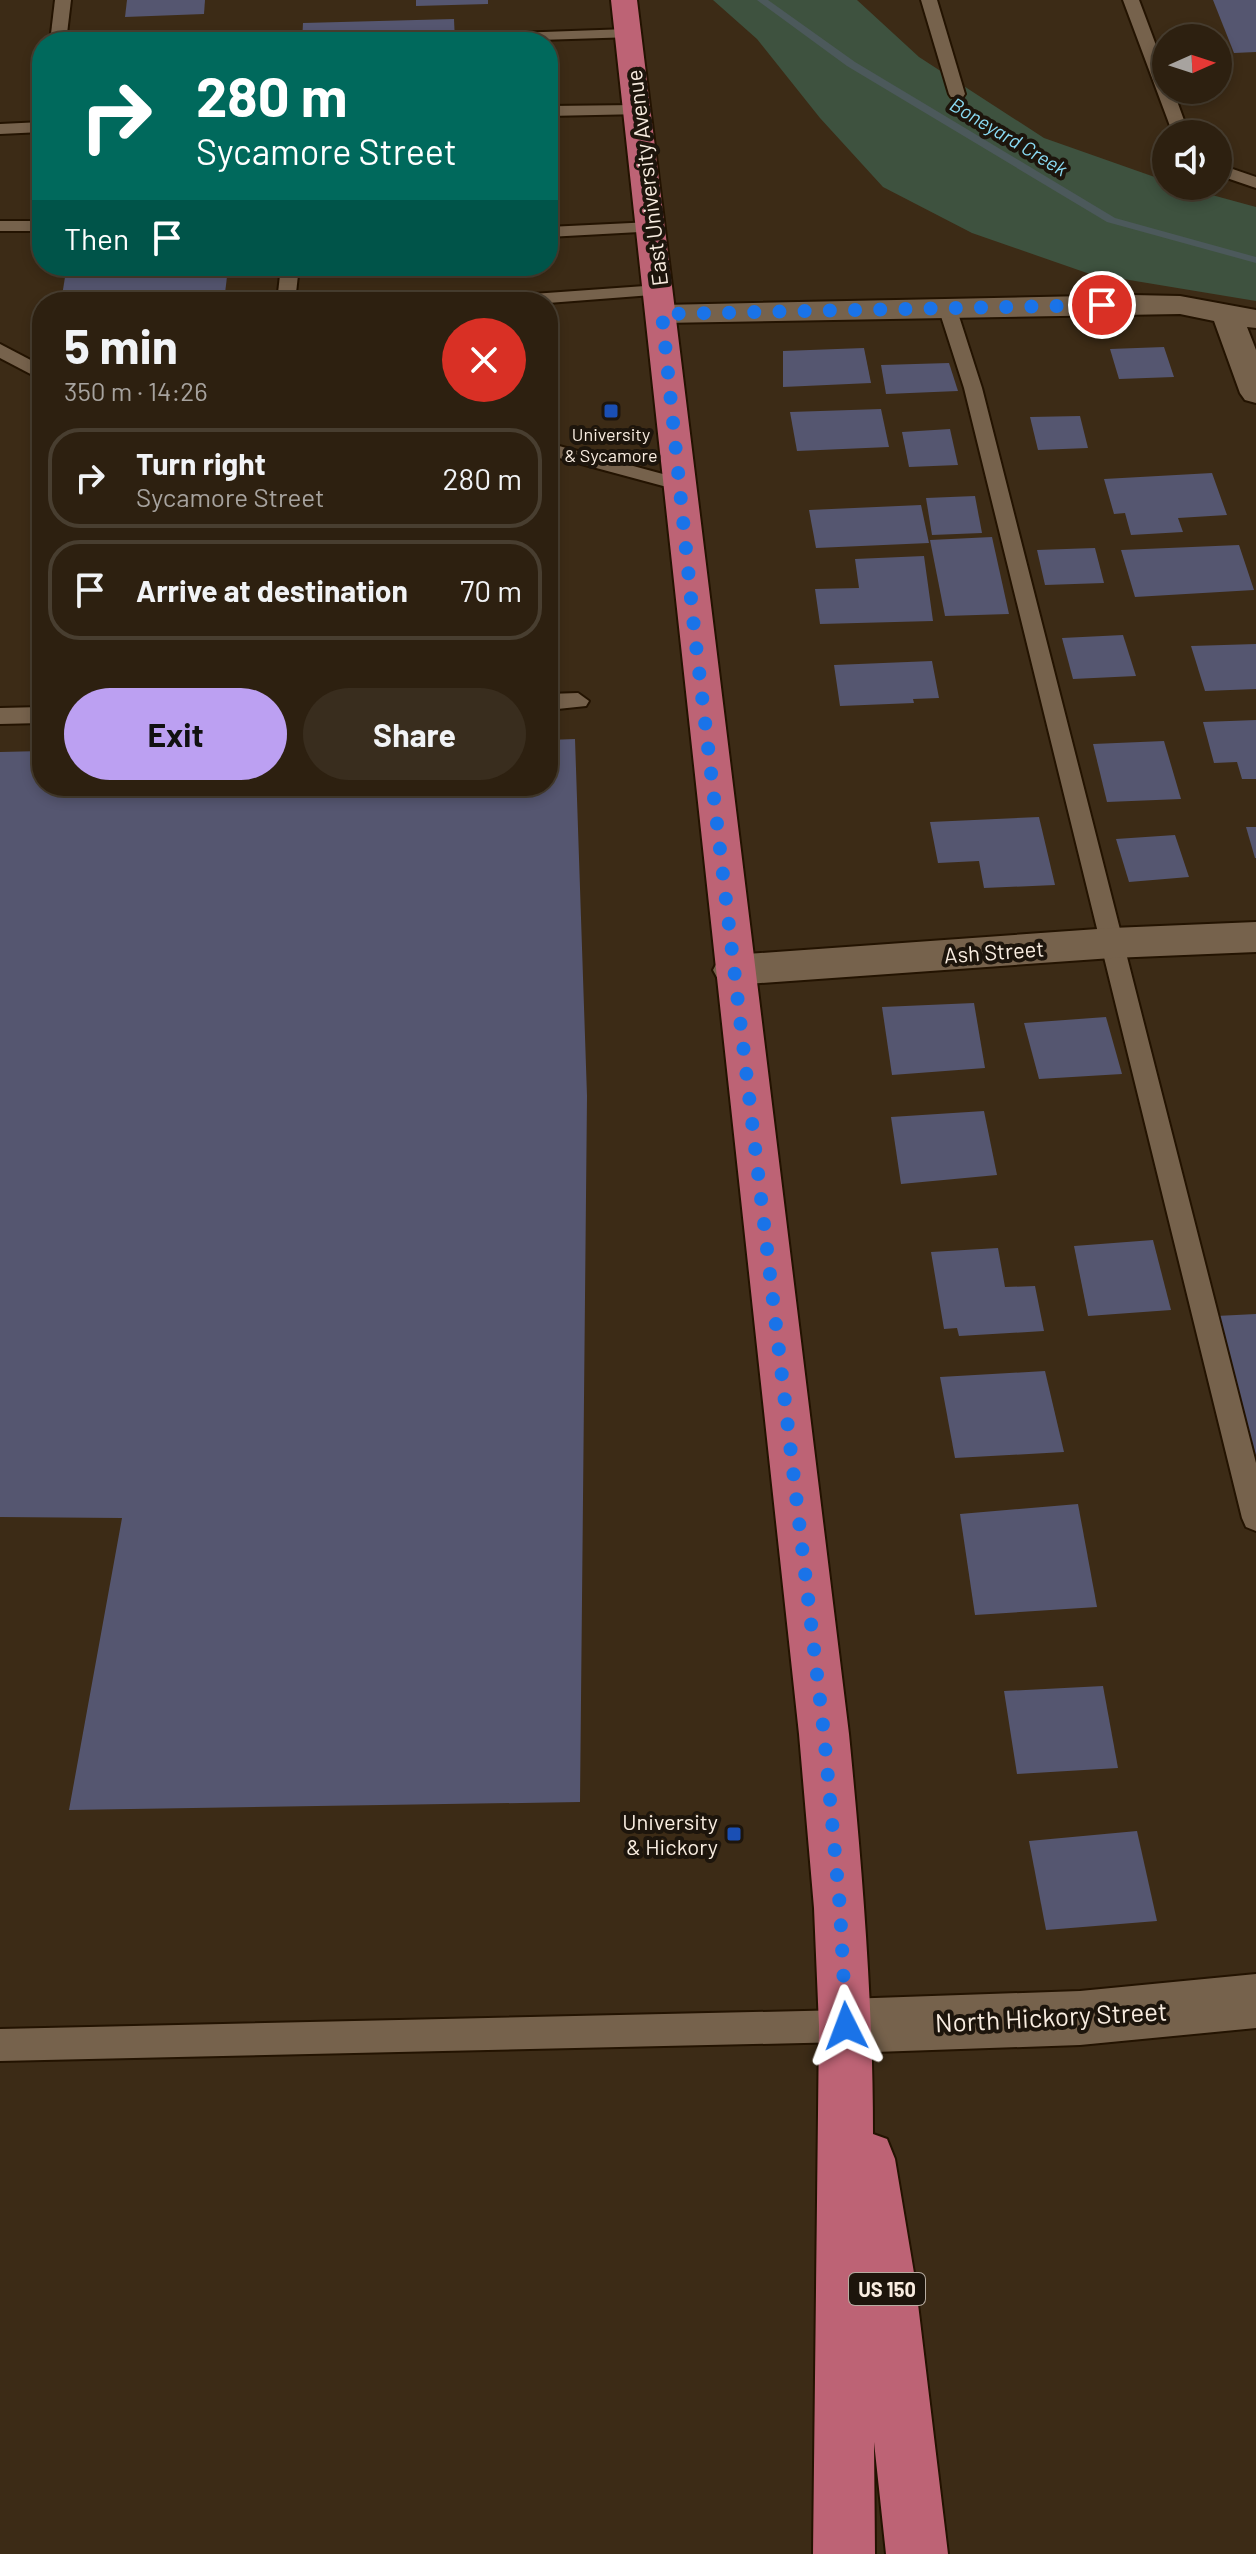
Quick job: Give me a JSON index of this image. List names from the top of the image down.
{
  "streets": {
    "main road": ["East University Avenue", "US 150"],
    "street": ["Ash Street", "North Hickory Street"]
  },
  "crossings": [
    ["East University Avenue", "Ash Street"],
    ["East University Avenue", "North Hickory Street"]
  ],
  "water": ["Boneyard Creek"],
  "places": {
    "transit": ["University & Sycamore", "University & Hickory"]
  },
  "north": "right",
  "page": {
    "turn": ["280 m", "Sycamore Street"],
    "then": "Then",
    "heading": ["5 min", "350 m · 14:26"],
    "list": [
      {
        "name": "Turn right",
        "note": "Sycamore Street",
        "value": "280 m"
      },
      {
        "name": "Arrive at destination",
        "value": "70 m"
      }
    ],
    "buttons": ["Exit", "Share"]
  }
}
